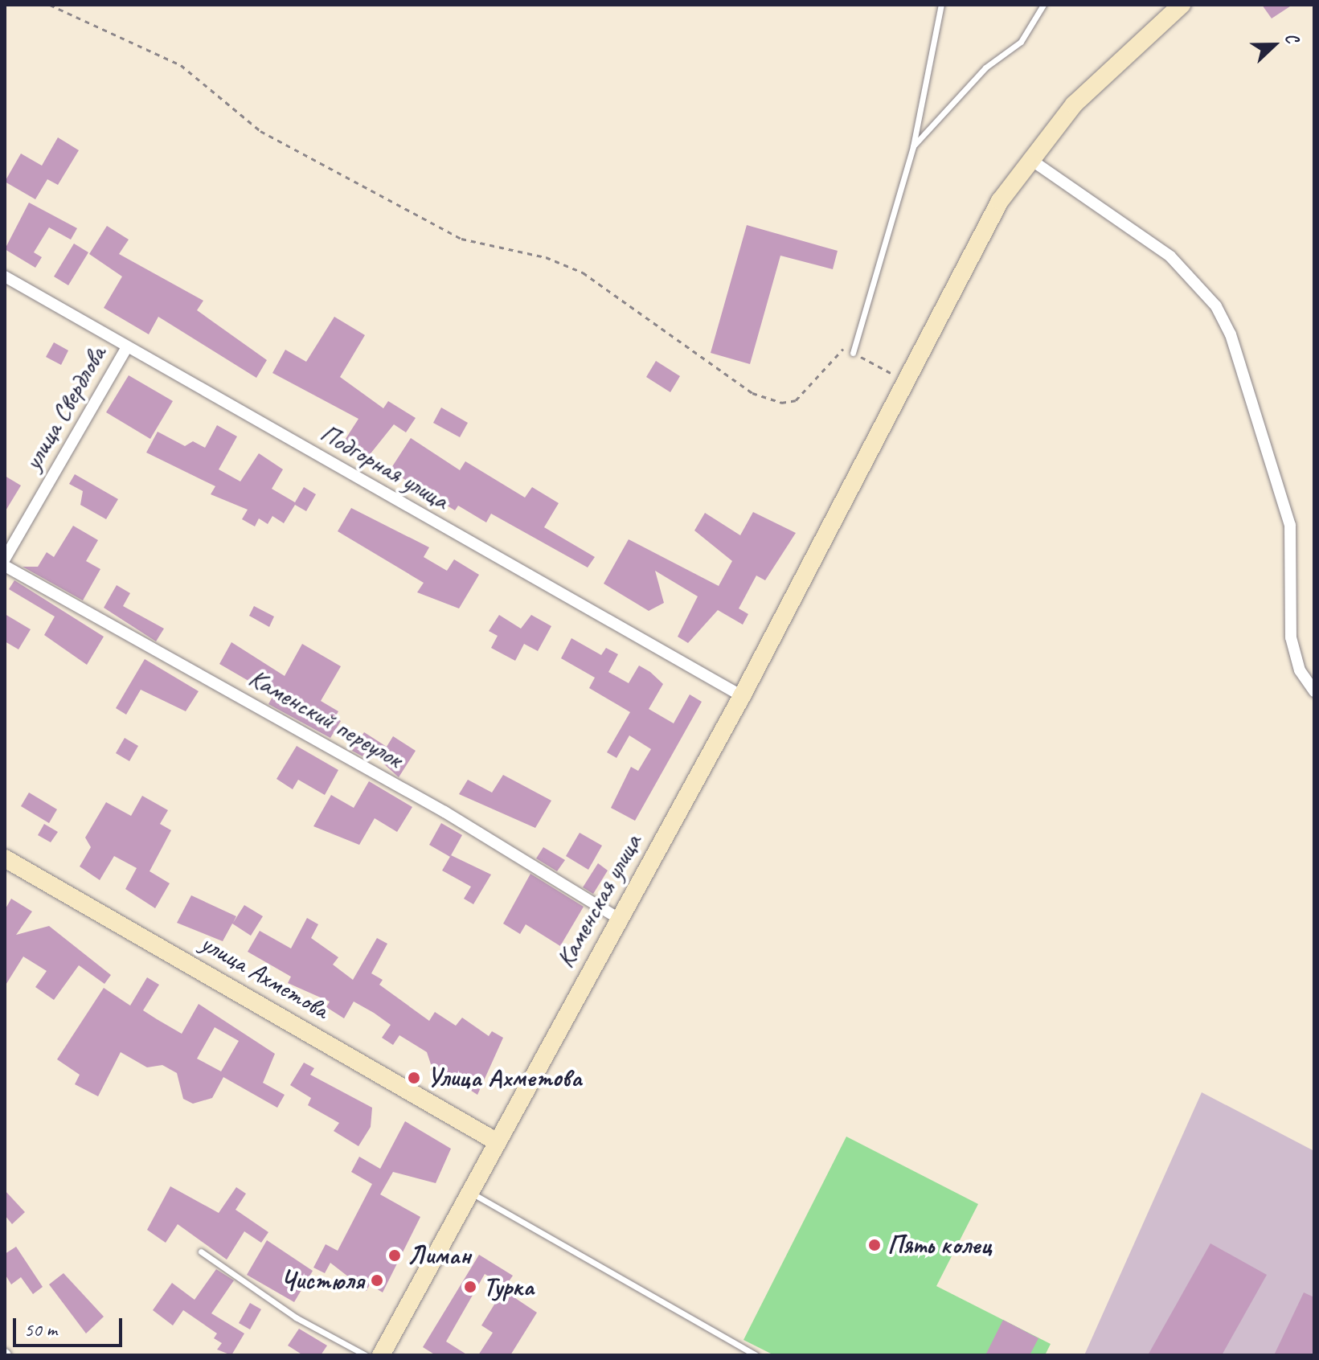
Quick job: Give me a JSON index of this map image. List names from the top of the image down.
{
  "streets": {
    "street": [
      "улица Свердлова",
      "Подгорная улица",
      "Каменский переулок",
      "Каменская улица",
      "улица Ахметова"
    ]
  },
  "crossings": [
    ["улица Свердлова", "Подгорная улица"],
    ["Подгорная улица", "Каменская улица"],
    ["Каменский переулок", "Каменская улица"],
    ["Каменская улица", "улица Ахметова"]
  ],
  "places": [
    "Улица Ахметова",
    "Пять колец",
    "Лиман",
    "Чистюля",
    "Турка"
  ],
  "scale_bar": "50 m",
  "north": "right"
}
